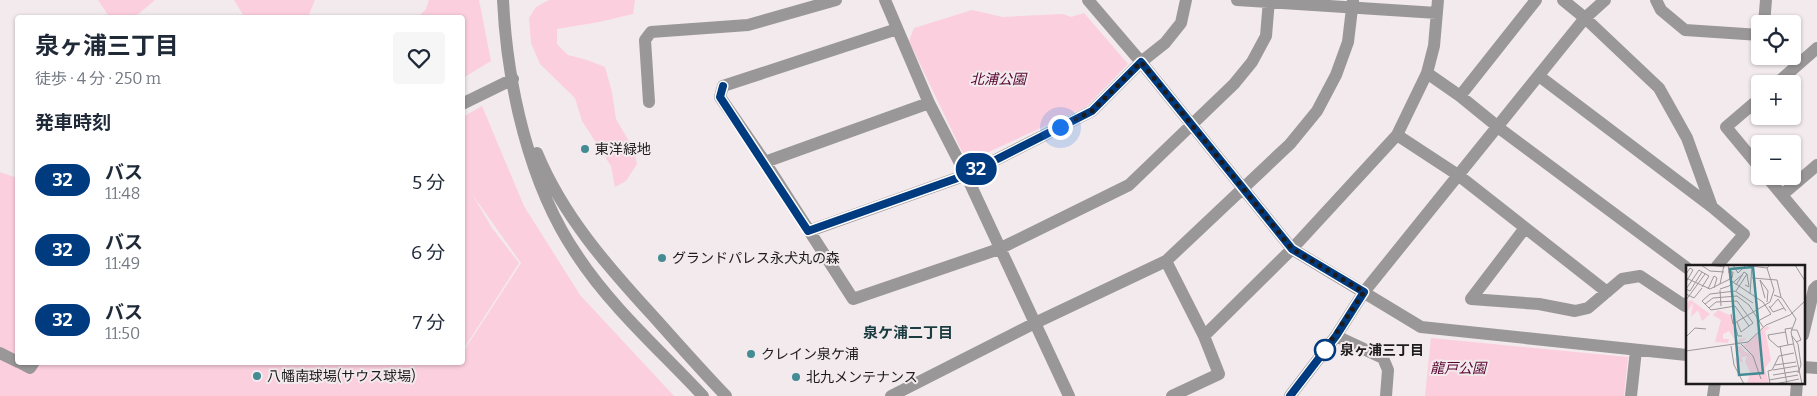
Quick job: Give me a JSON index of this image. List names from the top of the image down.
{
  "districts": ["泉ケ浦二丁目"],
  "parks": ["北浦公園", "龍戸公園"],
  "places": [
    "東洋緑地",
    "グランドパレス永犬丸の森",
    "泉ヶ浦三丁目",
    "クレイン泉ケ浦",
    "八幡南球場(サウス球場)",
    "北九メンテナンス"
  ],
  "lines": ["bus line 32"],
  "page": {
    "on_map": "32",
    "map_buttons": ["+", "−"],
    "heading": [
      ["泉ヶ浦三丁目", "徒歩 · 4 分 · 250 m"],
      "発車時刻"
    ],
    "list": [
      {
        "mark": "32",
        "name": "バス",
        "note": "11:48",
        "value": "5 分"
      },
      {
        "mark": "32",
        "name": "バス",
        "note": "11:49",
        "value": "6 分"
      },
      {
        "mark": "32",
        "name": "バス",
        "note": "11:50",
        "value": "7 分"
      }
    ]
  }
}
